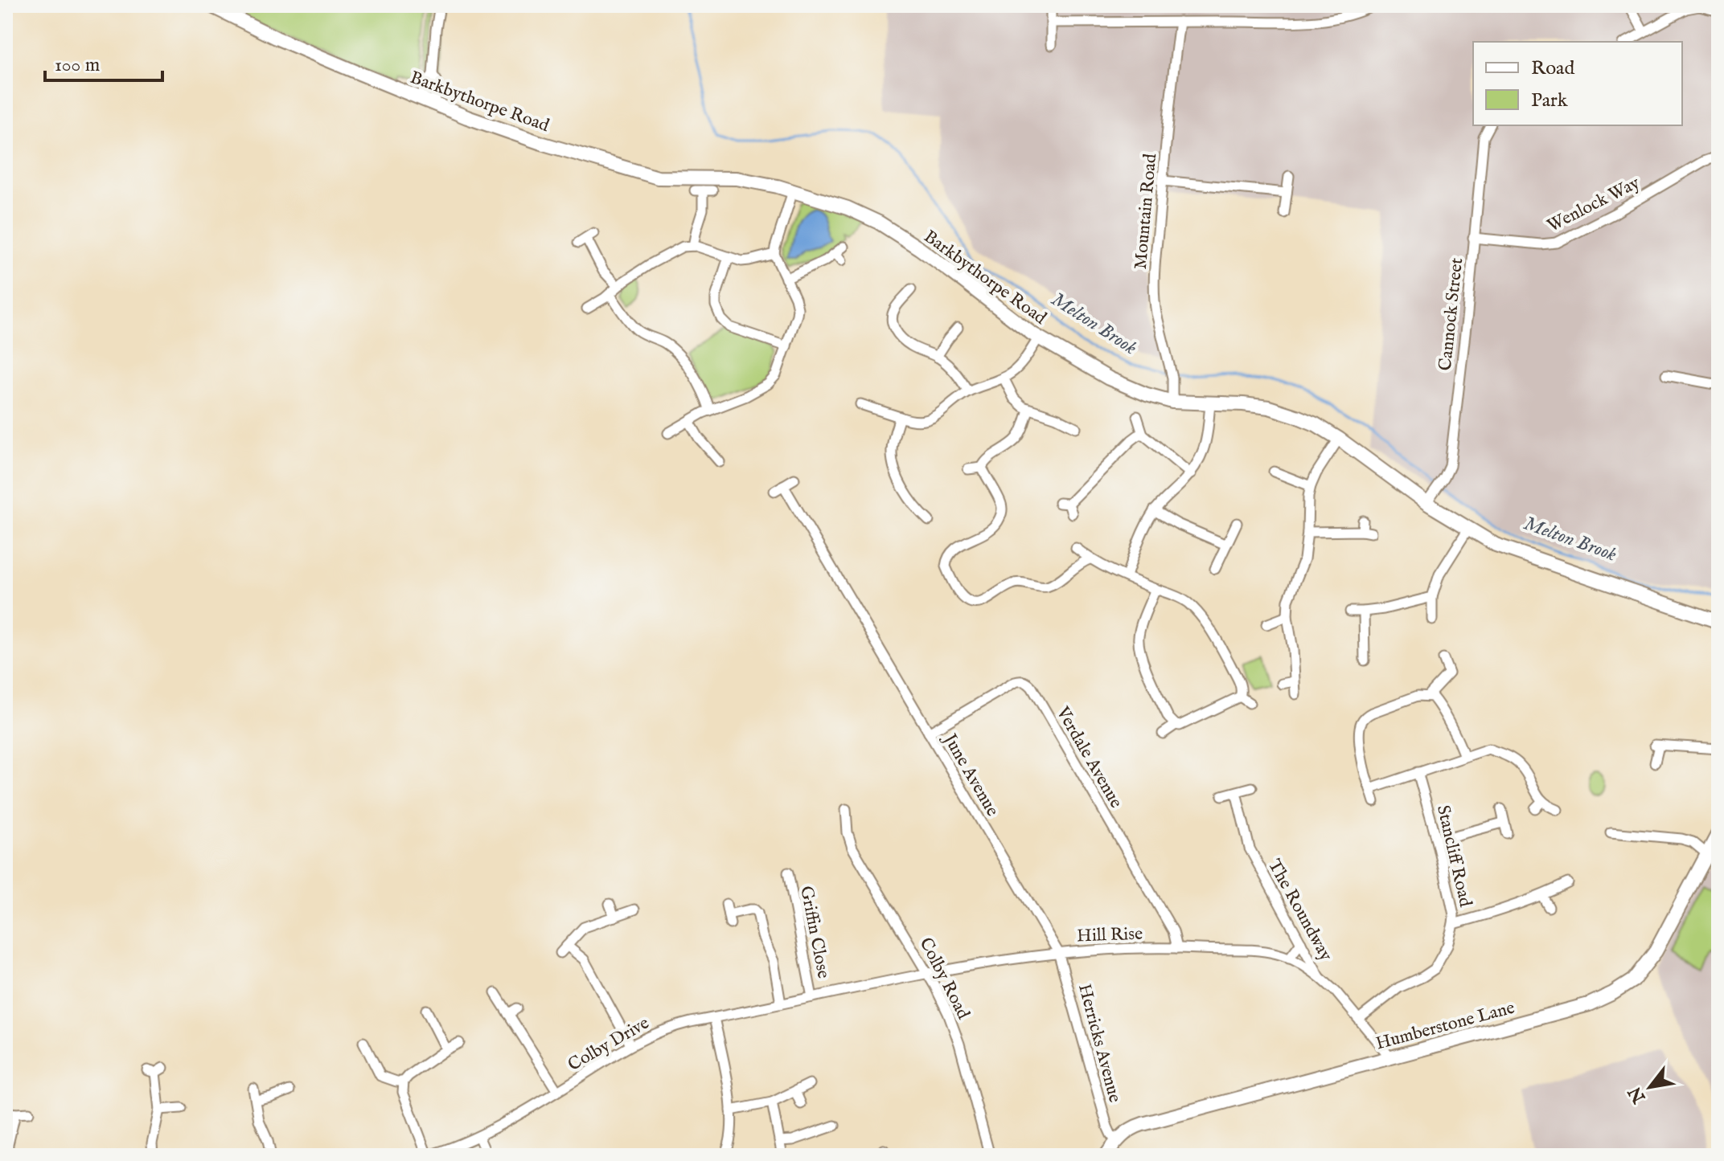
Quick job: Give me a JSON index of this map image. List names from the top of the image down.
{
  "streets": {
    "street": [
      "Barkbythorpe Road",
      "Wenlock Way",
      "Mountain Road",
      "Cannock Street",
      "Verdale Avenue",
      "June Avenue",
      "Stancliff Road",
      "The Roundway",
      "Griffin Close",
      "Hill Rise",
      "Colby Road",
      "Humberstone Lane",
      "Colby Drive",
      "Herricks Avenue"
    ]
  },
  "crossings": [
    ["Barkbythorpe Road", "Mountain Road"],
    ["Barkbythorpe Road", "Cannock Street"],
    ["Wenlock Way", "Cannock Street"],
    ["Verdale Avenue", "June Avenue"],
    ["Verdale Avenue", "Hill Rise"],
    ["June Avenue", "Hill Rise"],
    ["June Avenue", "Herricks Avenue"],
    ["Stancliff Road", "The Roundway"],
    ["The Roundway", "Hill Rise"],
    ["The Roundway", "Humberstone Lane"],
    ["Griffin Close", "Colby Drive"],
    ["Hill Rise", "Colby Road"],
    ["Hill Rise", "Colby Drive"],
    ["Hill Rise", "Herricks Avenue"],
    ["Humberstone Lane", "Herricks Avenue"]
  ],
  "water": ["Melton Brook"],
  "legend": ["Road", "Park"],
  "scale_bar": "100 m",
  "north": "bottom left"
}
